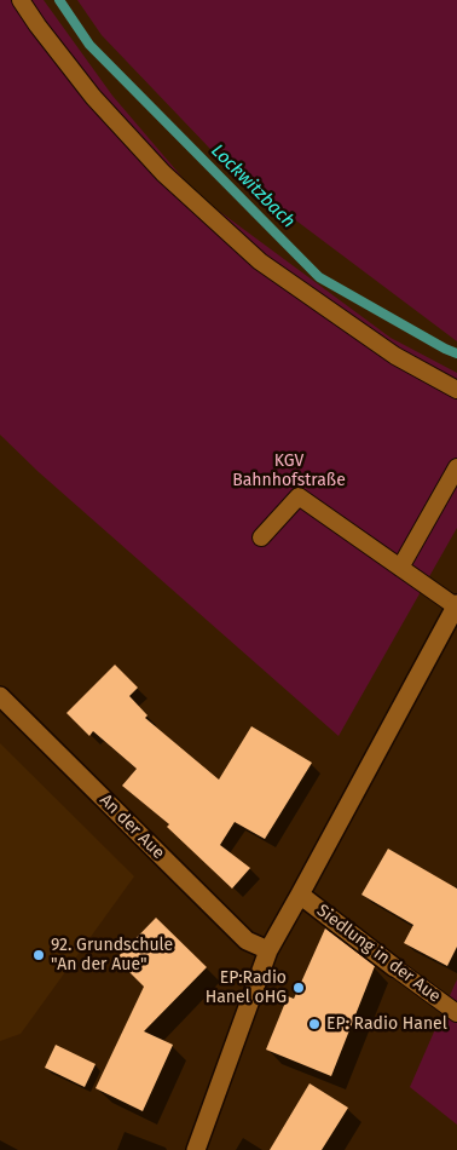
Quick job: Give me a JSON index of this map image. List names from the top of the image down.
{
  "streets": {
    "street": ["An der Aue", "Siedlung in der Aue"]
  },
  "water": ["Lockwitzbach"],
  "parks": ["KGV Bahnhofstraße"],
  "places": ["92. Grundschule \"An der Aue\"", "EP:Radio Hanel oHG", "EP: Radio Hanel"]
}
